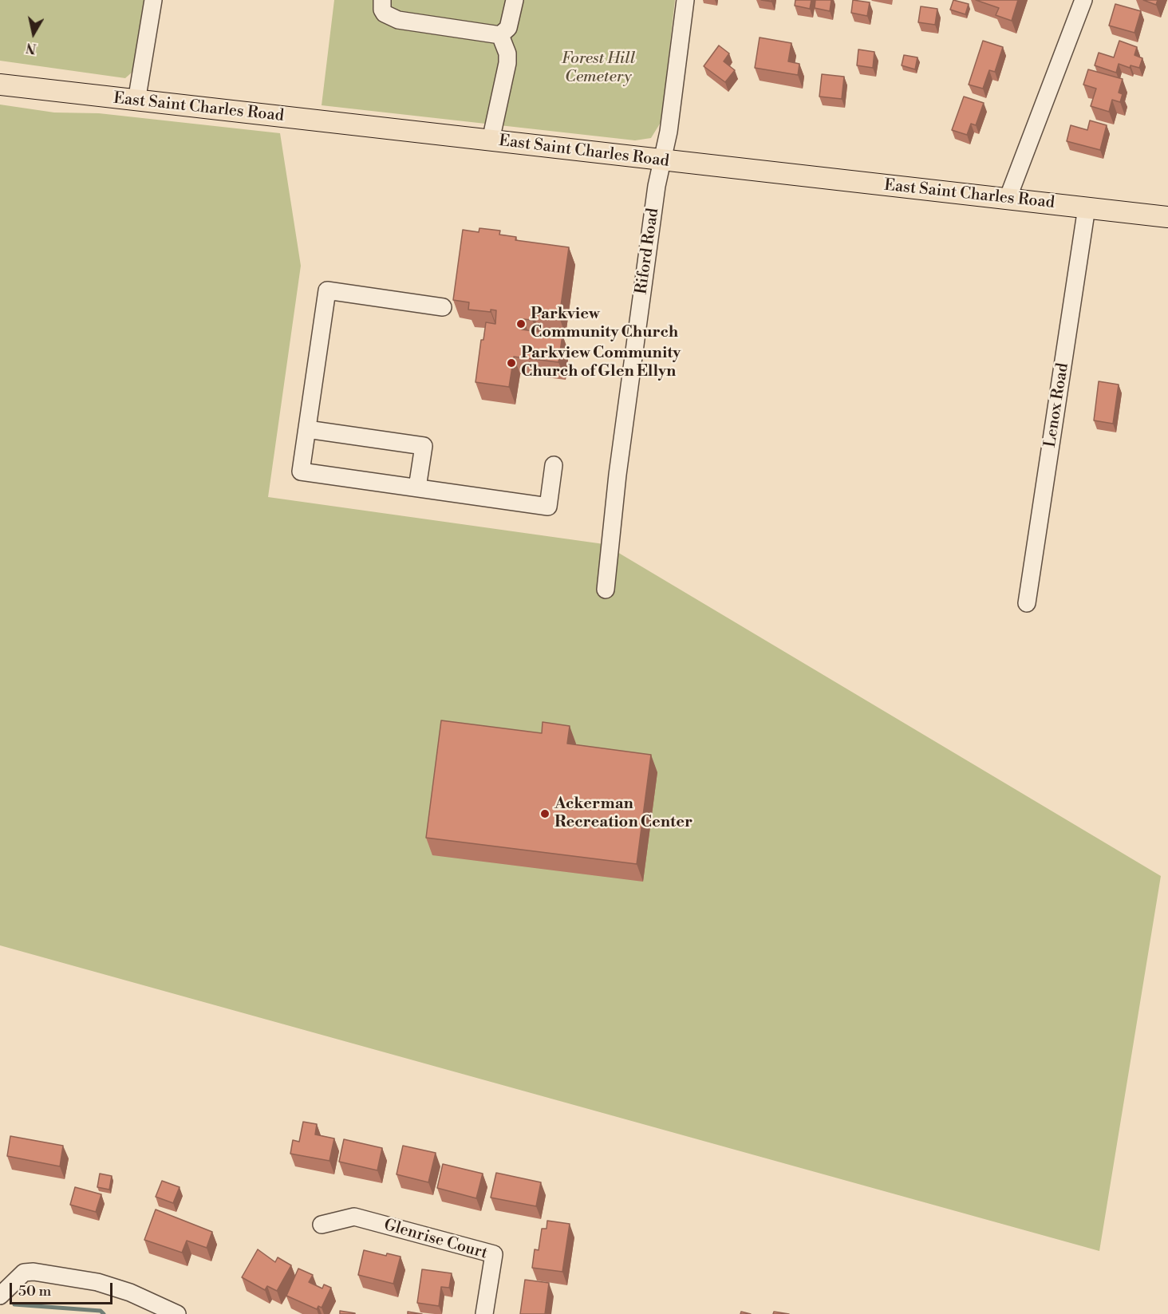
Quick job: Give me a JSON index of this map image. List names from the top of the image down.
{
  "streets": {
    "main road": ["East Saint Charles Road"],
    "street": ["Riford Road", "Lenox Road", "Glenrise Court"]
  },
  "crossings": [
    ["East Saint Charles Road", "Riford Road"],
    ["East Saint Charles Road", "Lenox Road"]
  ],
  "parks": ["Forest Hill Cemetery"],
  "places": ["Parkview Community Church", "Parkview Community Church of Glen Ellyn", "Ackerman Recreation Center"],
  "scale_bar": "50 m",
  "north": "bottom"
}
